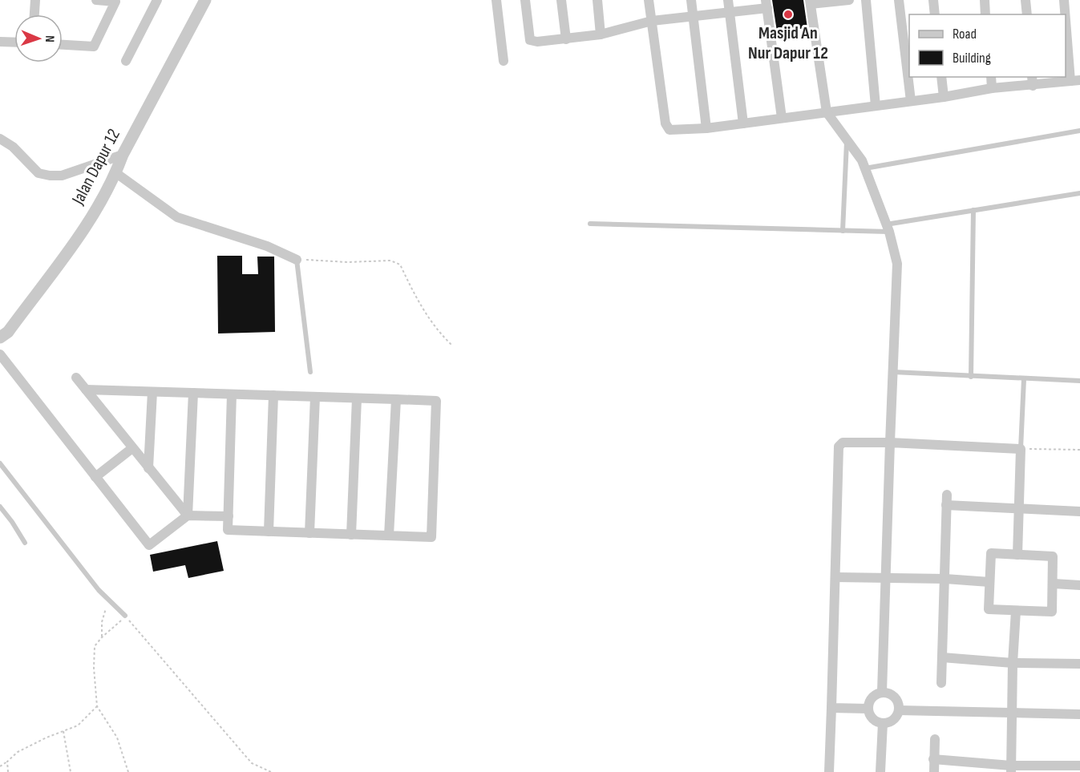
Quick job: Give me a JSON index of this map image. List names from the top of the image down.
{
  "streets": {
    "street": ["Jalan Dapur 12"]
  },
  "places": ["Masjid An Nur Dapur 12"],
  "legend": ["Road", "Building"],
  "north": "right"
}
